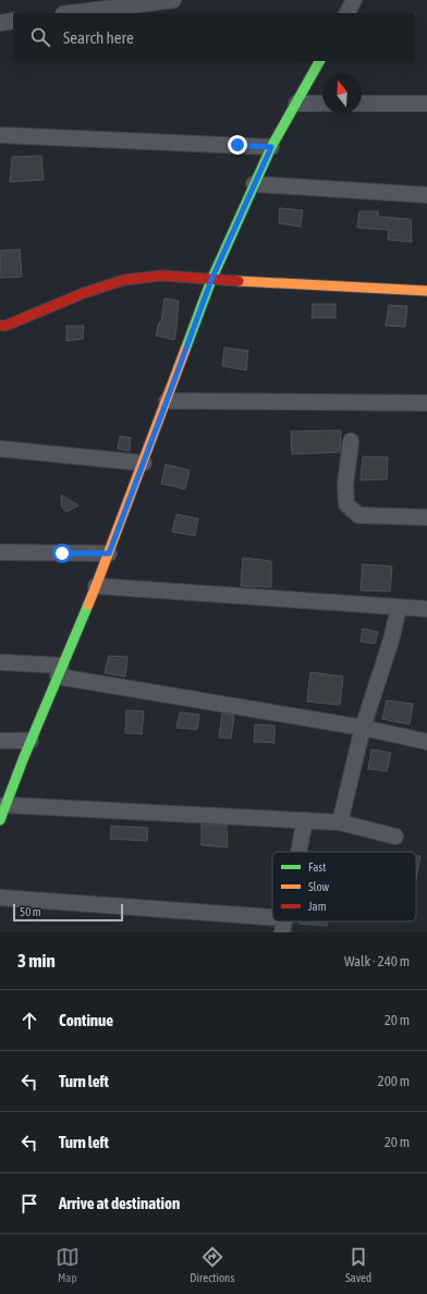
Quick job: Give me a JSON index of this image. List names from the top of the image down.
{
  "legend": ["Fast", "Slow", "Jam"],
  "scale_bar": "50 m",
  "north": "top",
  "page": {
    "search": "Search here",
    "scale": "50 m",
    "heading": ["3 min", "Walk · 240 m"],
    "list": [
      ["Continue", "20 m"],
      ["Turn left", "200 m"],
      ["Turn left", "20 m"],
      "Arrive at destination"
    ],
    "nav": ["Map", "Directions", "Saved"]
  }
}
